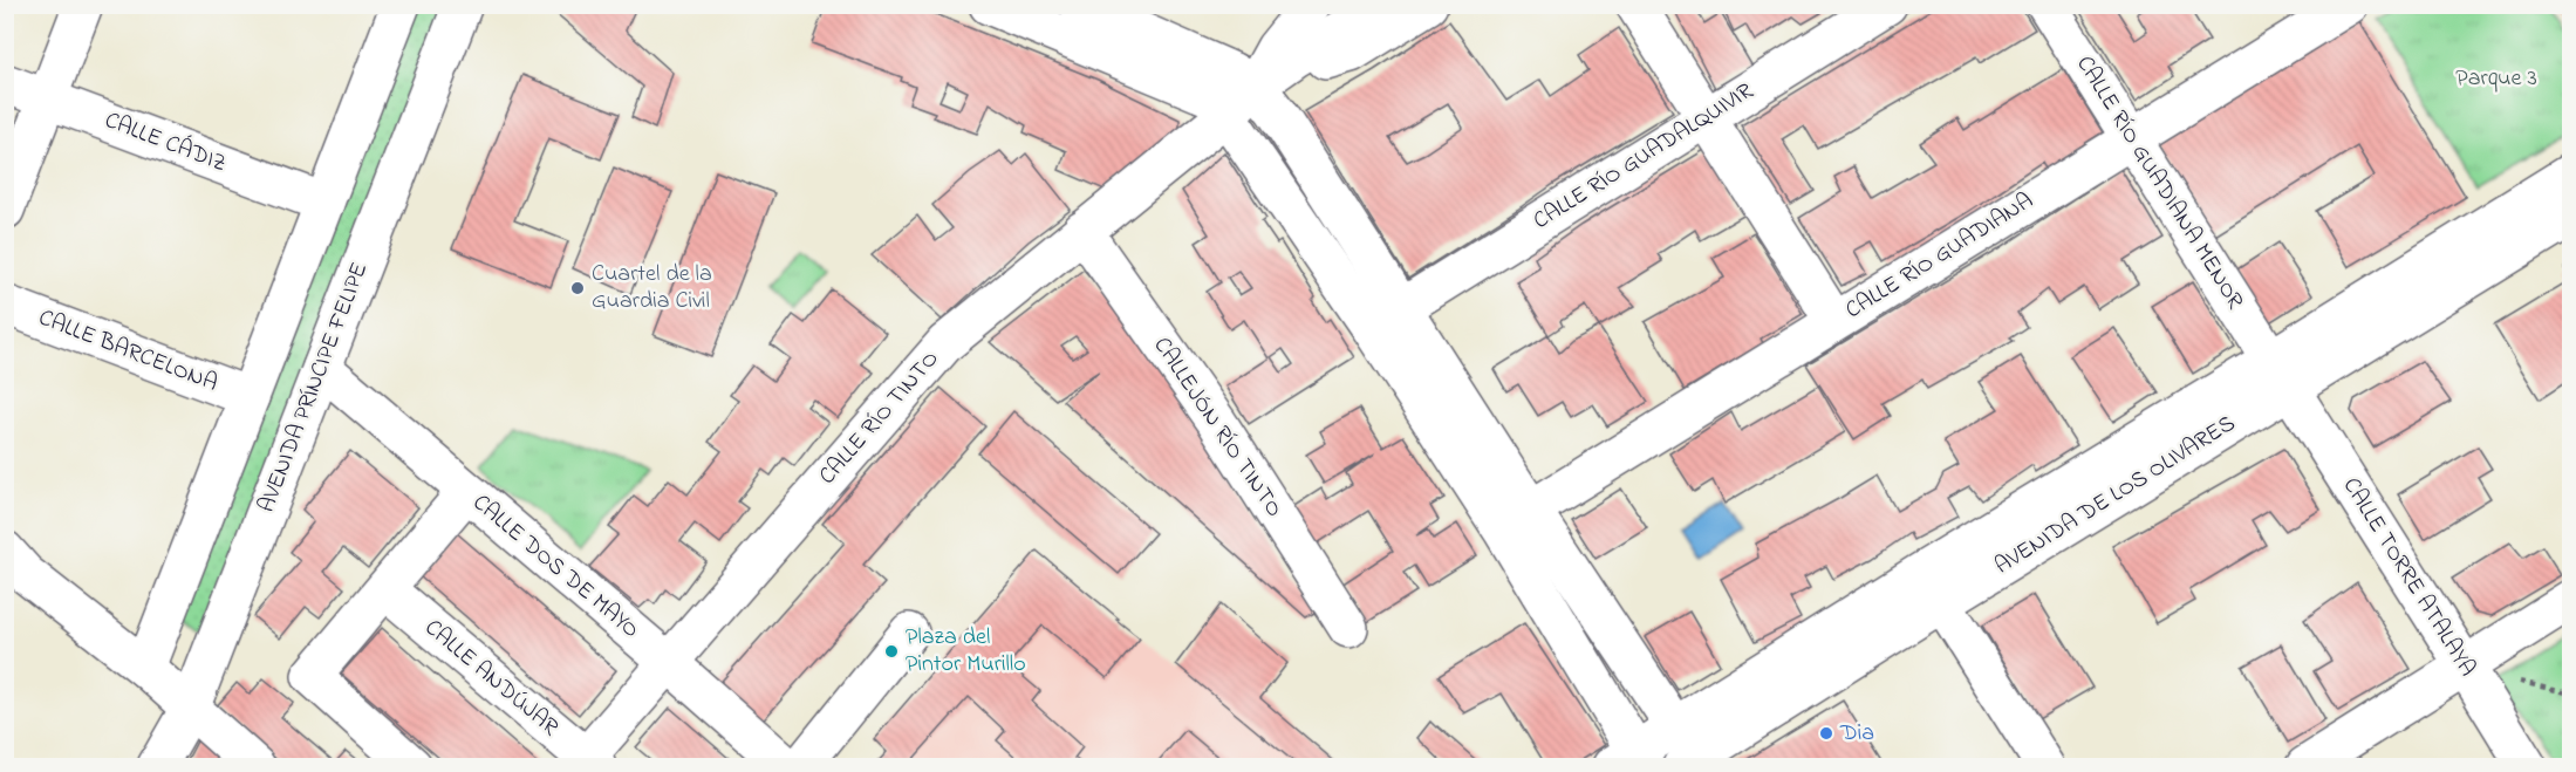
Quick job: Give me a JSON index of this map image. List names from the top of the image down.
{
  "streets": {
    "street": [
      "CALLE CÁDIZ",
      "CALLE RÍO GUADALQUIVIR",
      "CALLE RÍO GUADIANA MENOR",
      "CALLE RÍO GUADIANA",
      "CALLE BARCELONA",
      "AVENIDA PRÍNCIPE FELIPE",
      "CALLE RÍO TINTO",
      "CALLEJÓN RÍO TINTO",
      "AVENIDA DE LOS OLIVARES",
      "CALLE DOS DE MAYO",
      "CALLE TORRE ATALAYA",
      "CALLE ANDÚJAR"
    ]
  },
  "crossings": [
    ["CALLE RÍO GUADIANA MENOR", "CALLE RÍO GUADIANA"],
    ["CALLE RÍO GUADIANA MENOR", "AVENIDA DE LOS OLIVARES"],
    ["CALLE RÍO GUADIANA MENOR", "CALLE TORRE ATALAYA"],
    ["AVENIDA PRÍNCIPE FELIPE", "CALLE DOS DE MAYO"],
    ["CALLE RÍO TINTO", "CALLEJÓN RÍO TINTO"],
    ["CALLE RÍO TINTO", "CALLE DOS DE MAYO"],
    ["CALLE RÍO TINTO", "CALLE ANDÚJAR"],
    ["AVENIDA DE LOS OLIVARES", "CALLE TORRE ATALAYA"]
  ],
  "parks": ["Parque 3"],
  "places": ["Cuartel de la Guardia Civil", "Plaza del Pintor Murillo", "Dia"]
}
